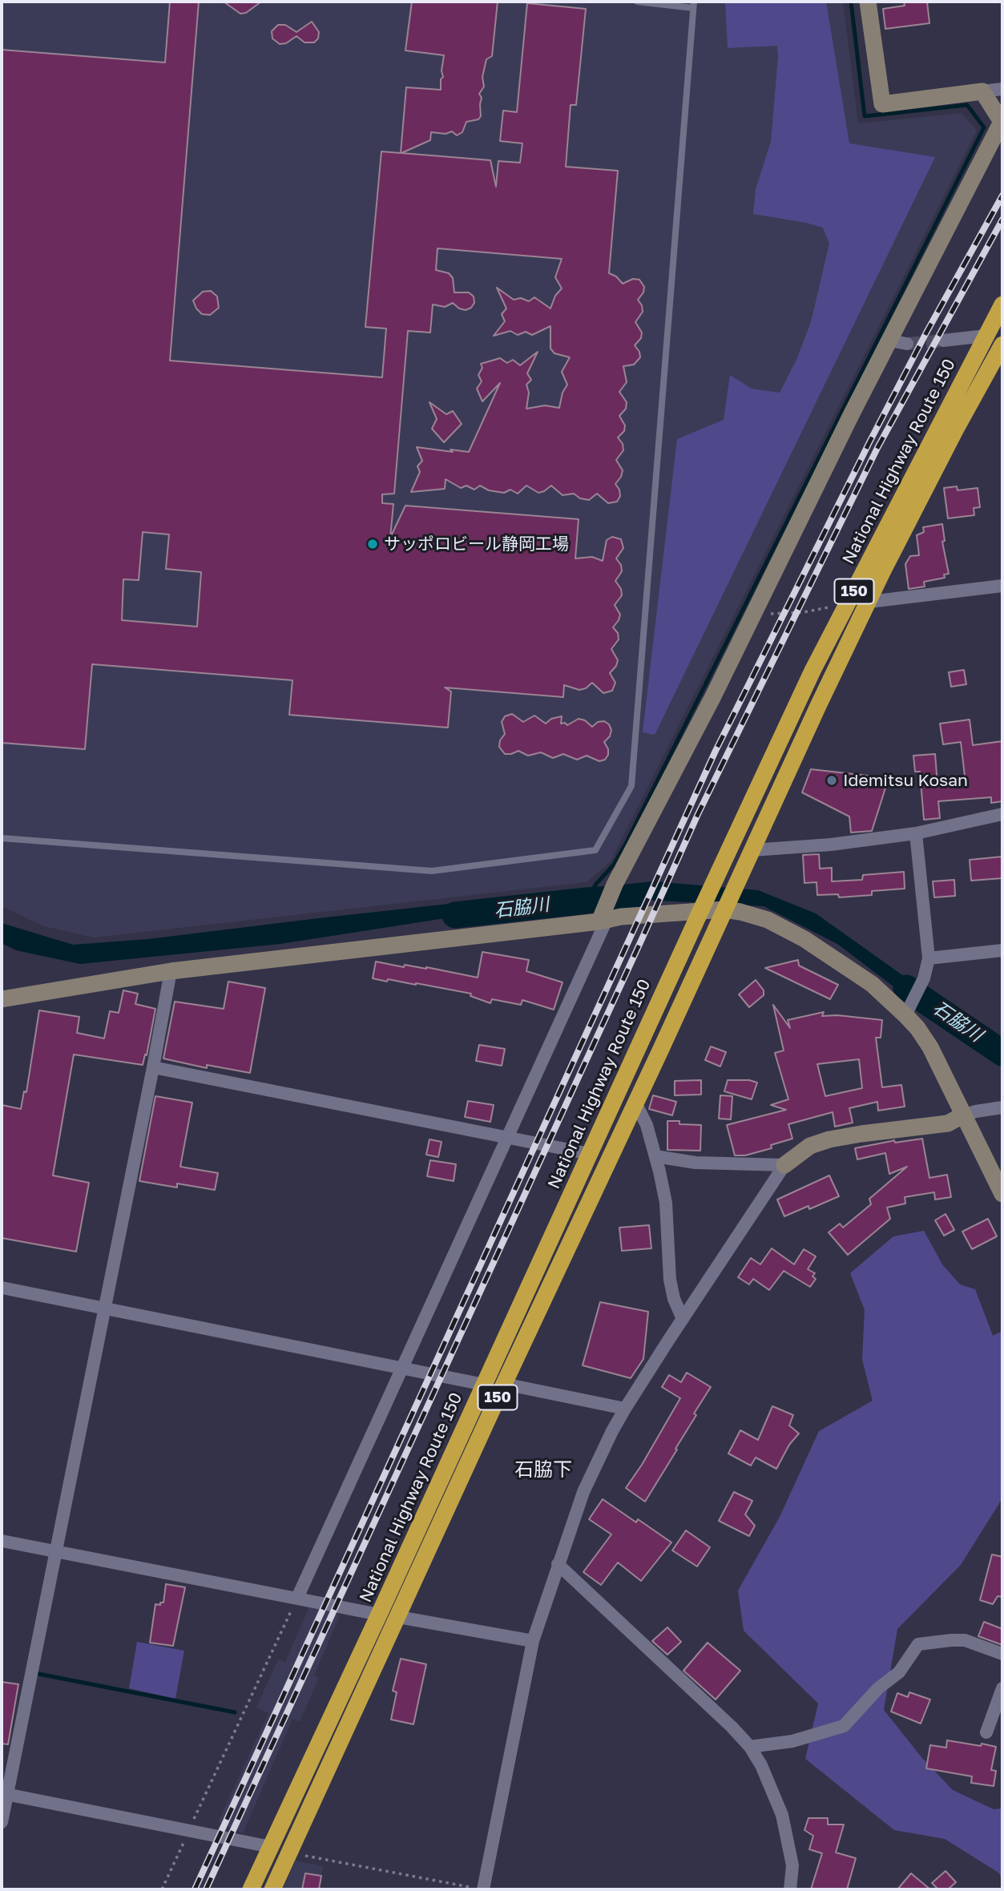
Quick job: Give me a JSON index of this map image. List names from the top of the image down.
{
  "streets": {
    "highway": ["National Highway Route 150", "150"]
  },
  "districts": ["石脇下"],
  "water": ["石脇川"],
  "places": ["サッポロビール静岡工場", "Idemitsu Kosan"]
}
